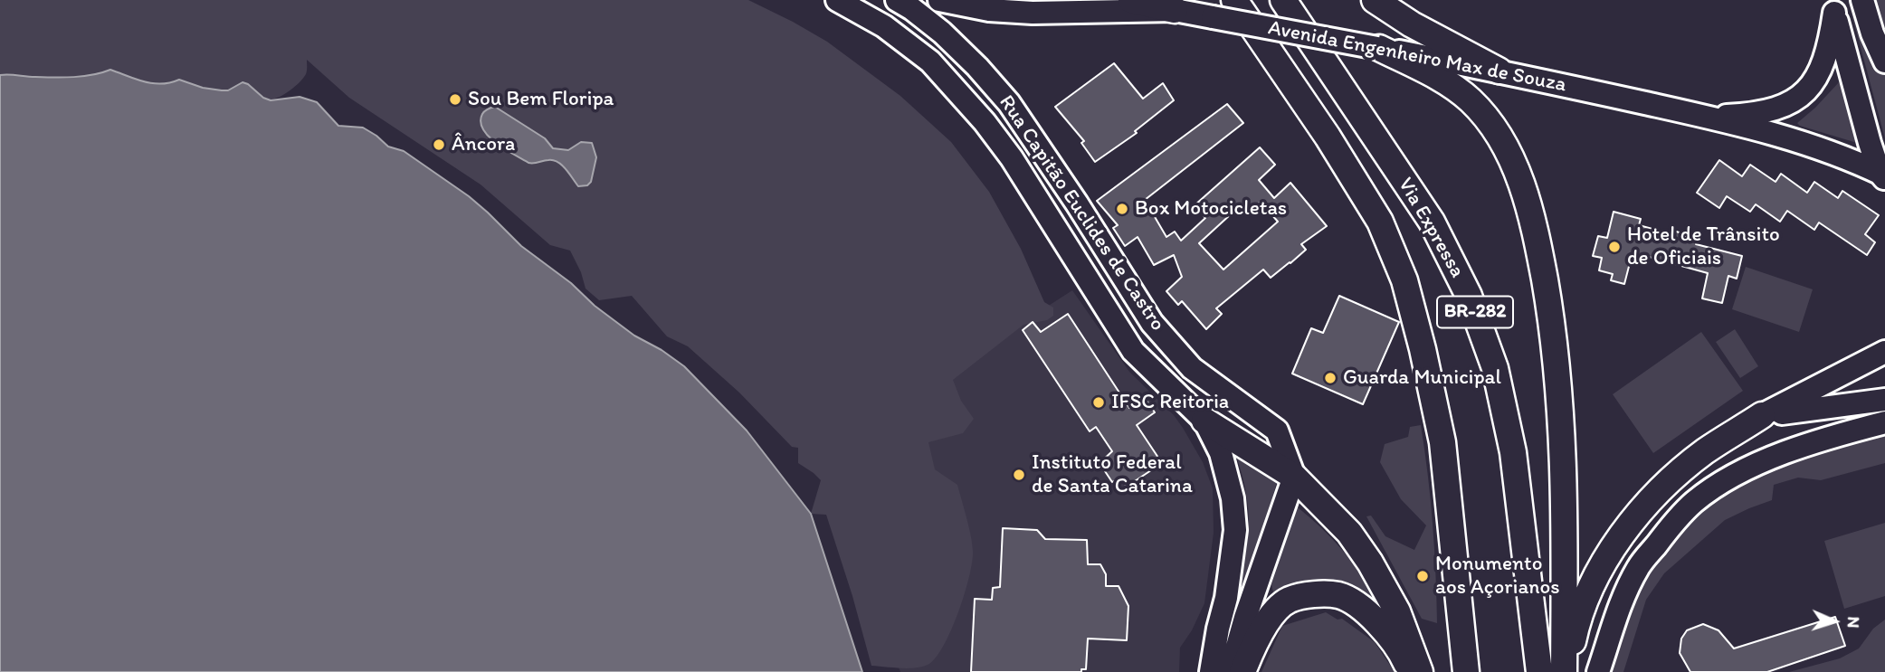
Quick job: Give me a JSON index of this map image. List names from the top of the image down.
{
  "streets": {
    "highway": ["Via Expressa", "BR-282"],
    "main road": ["Avenida Engenheiro Max de Souza", "Rua Capitão Euclides de Castro"]
  },
  "places": [
    "Sou Bem Floripa",
    "Âncora",
    "Box Motocicletas",
    "Hotel de Trânsito de Oficiais",
    "Guarda Municipal",
    "IFSC Reitoria",
    "Instituto Federal de Santa Catarina",
    "Monumento aos Açorianos"
  ],
  "north": "right"
}
